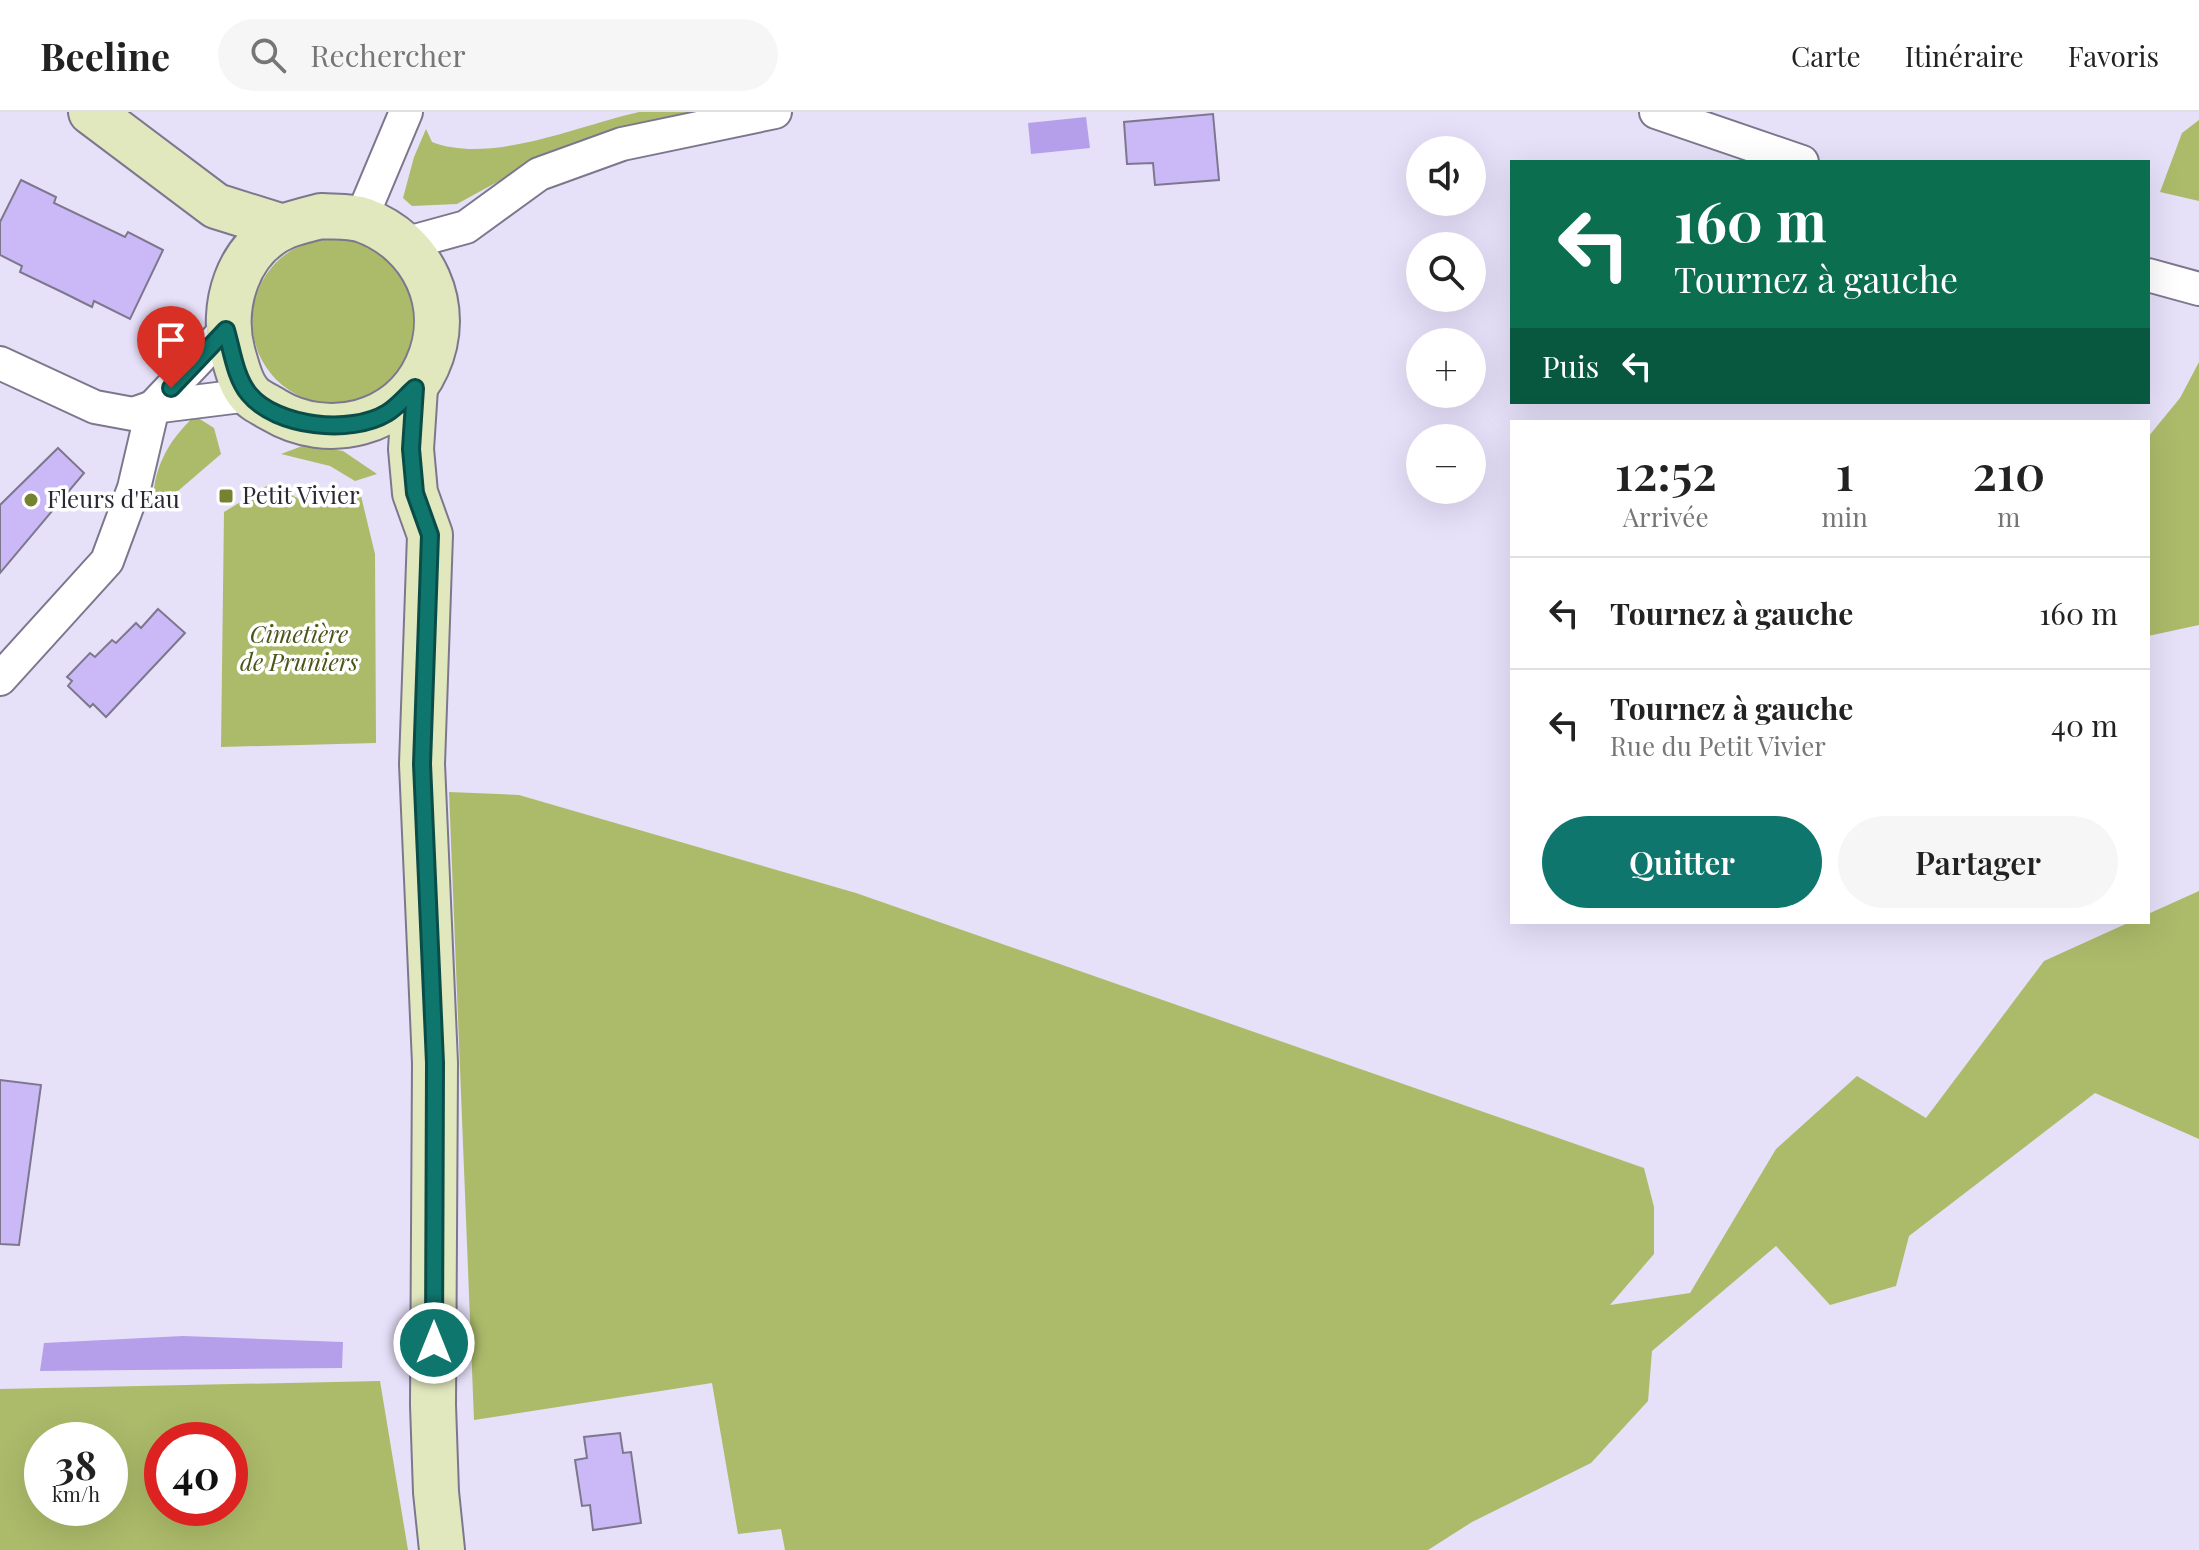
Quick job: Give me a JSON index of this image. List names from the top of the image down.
{
  "parks": ["Cimetière de Pruniers"],
  "places": {
    "transit": ["Petit Vivier"],
    "other": ["Fleurs d'Eau"]
  },
  "page": {
    "header": "Beeline",
    "search": "Rechercher",
    "nav": ["Carte", "Itinéraire", "Favoris"],
    "map_buttons": ["+", "−"],
    "turn": ["160 m", "Tournez à gauche"],
    "then": "Puis",
    "eta": [
      "12:52",
      "Arrivée",
      "1",
      "min",
      "210",
      "m"
    ],
    "list": [
      {
        "name": "Tournez à gauche",
        "value": "160 m"
      },
      {
        "name": "Tournez à gauche",
        "note": "Rue du Petit Vivier",
        "value": "40 m"
      }
    ],
    "buttons": ["Quitter", "Partager"],
    "speed": "38 km/h",
    "limit": "40"
  }
}
